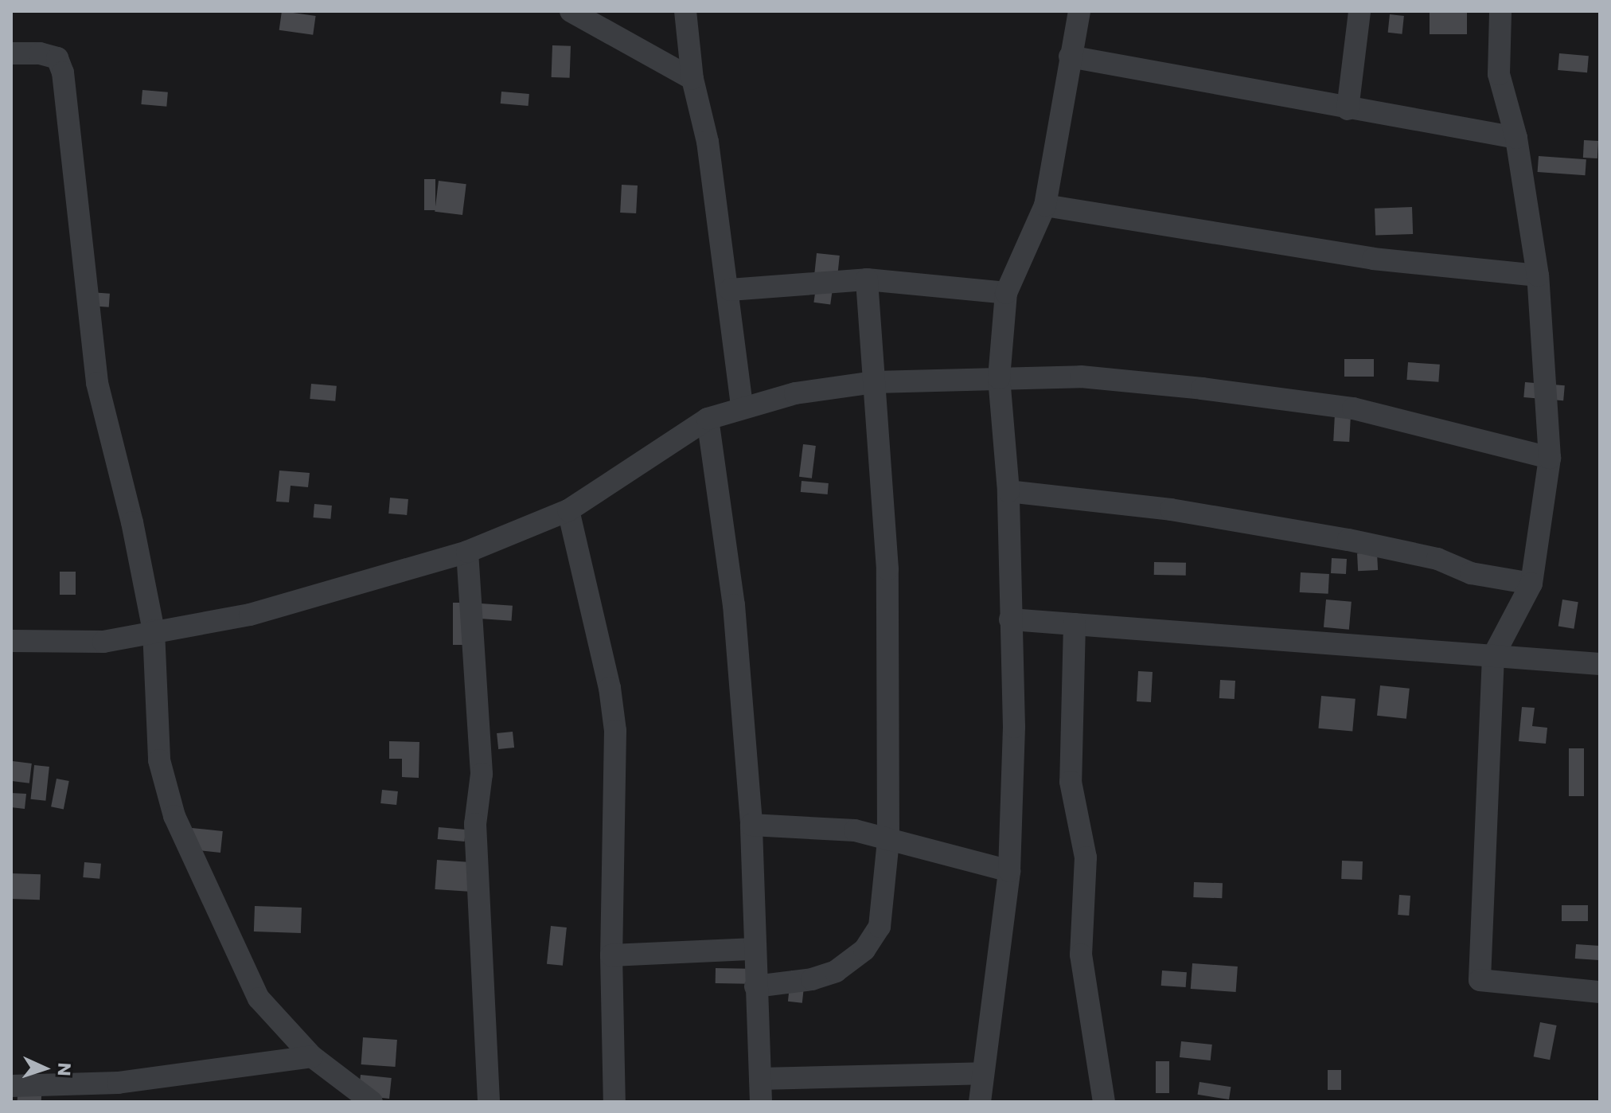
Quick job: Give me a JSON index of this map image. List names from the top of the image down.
{
  "north": "right"
}
